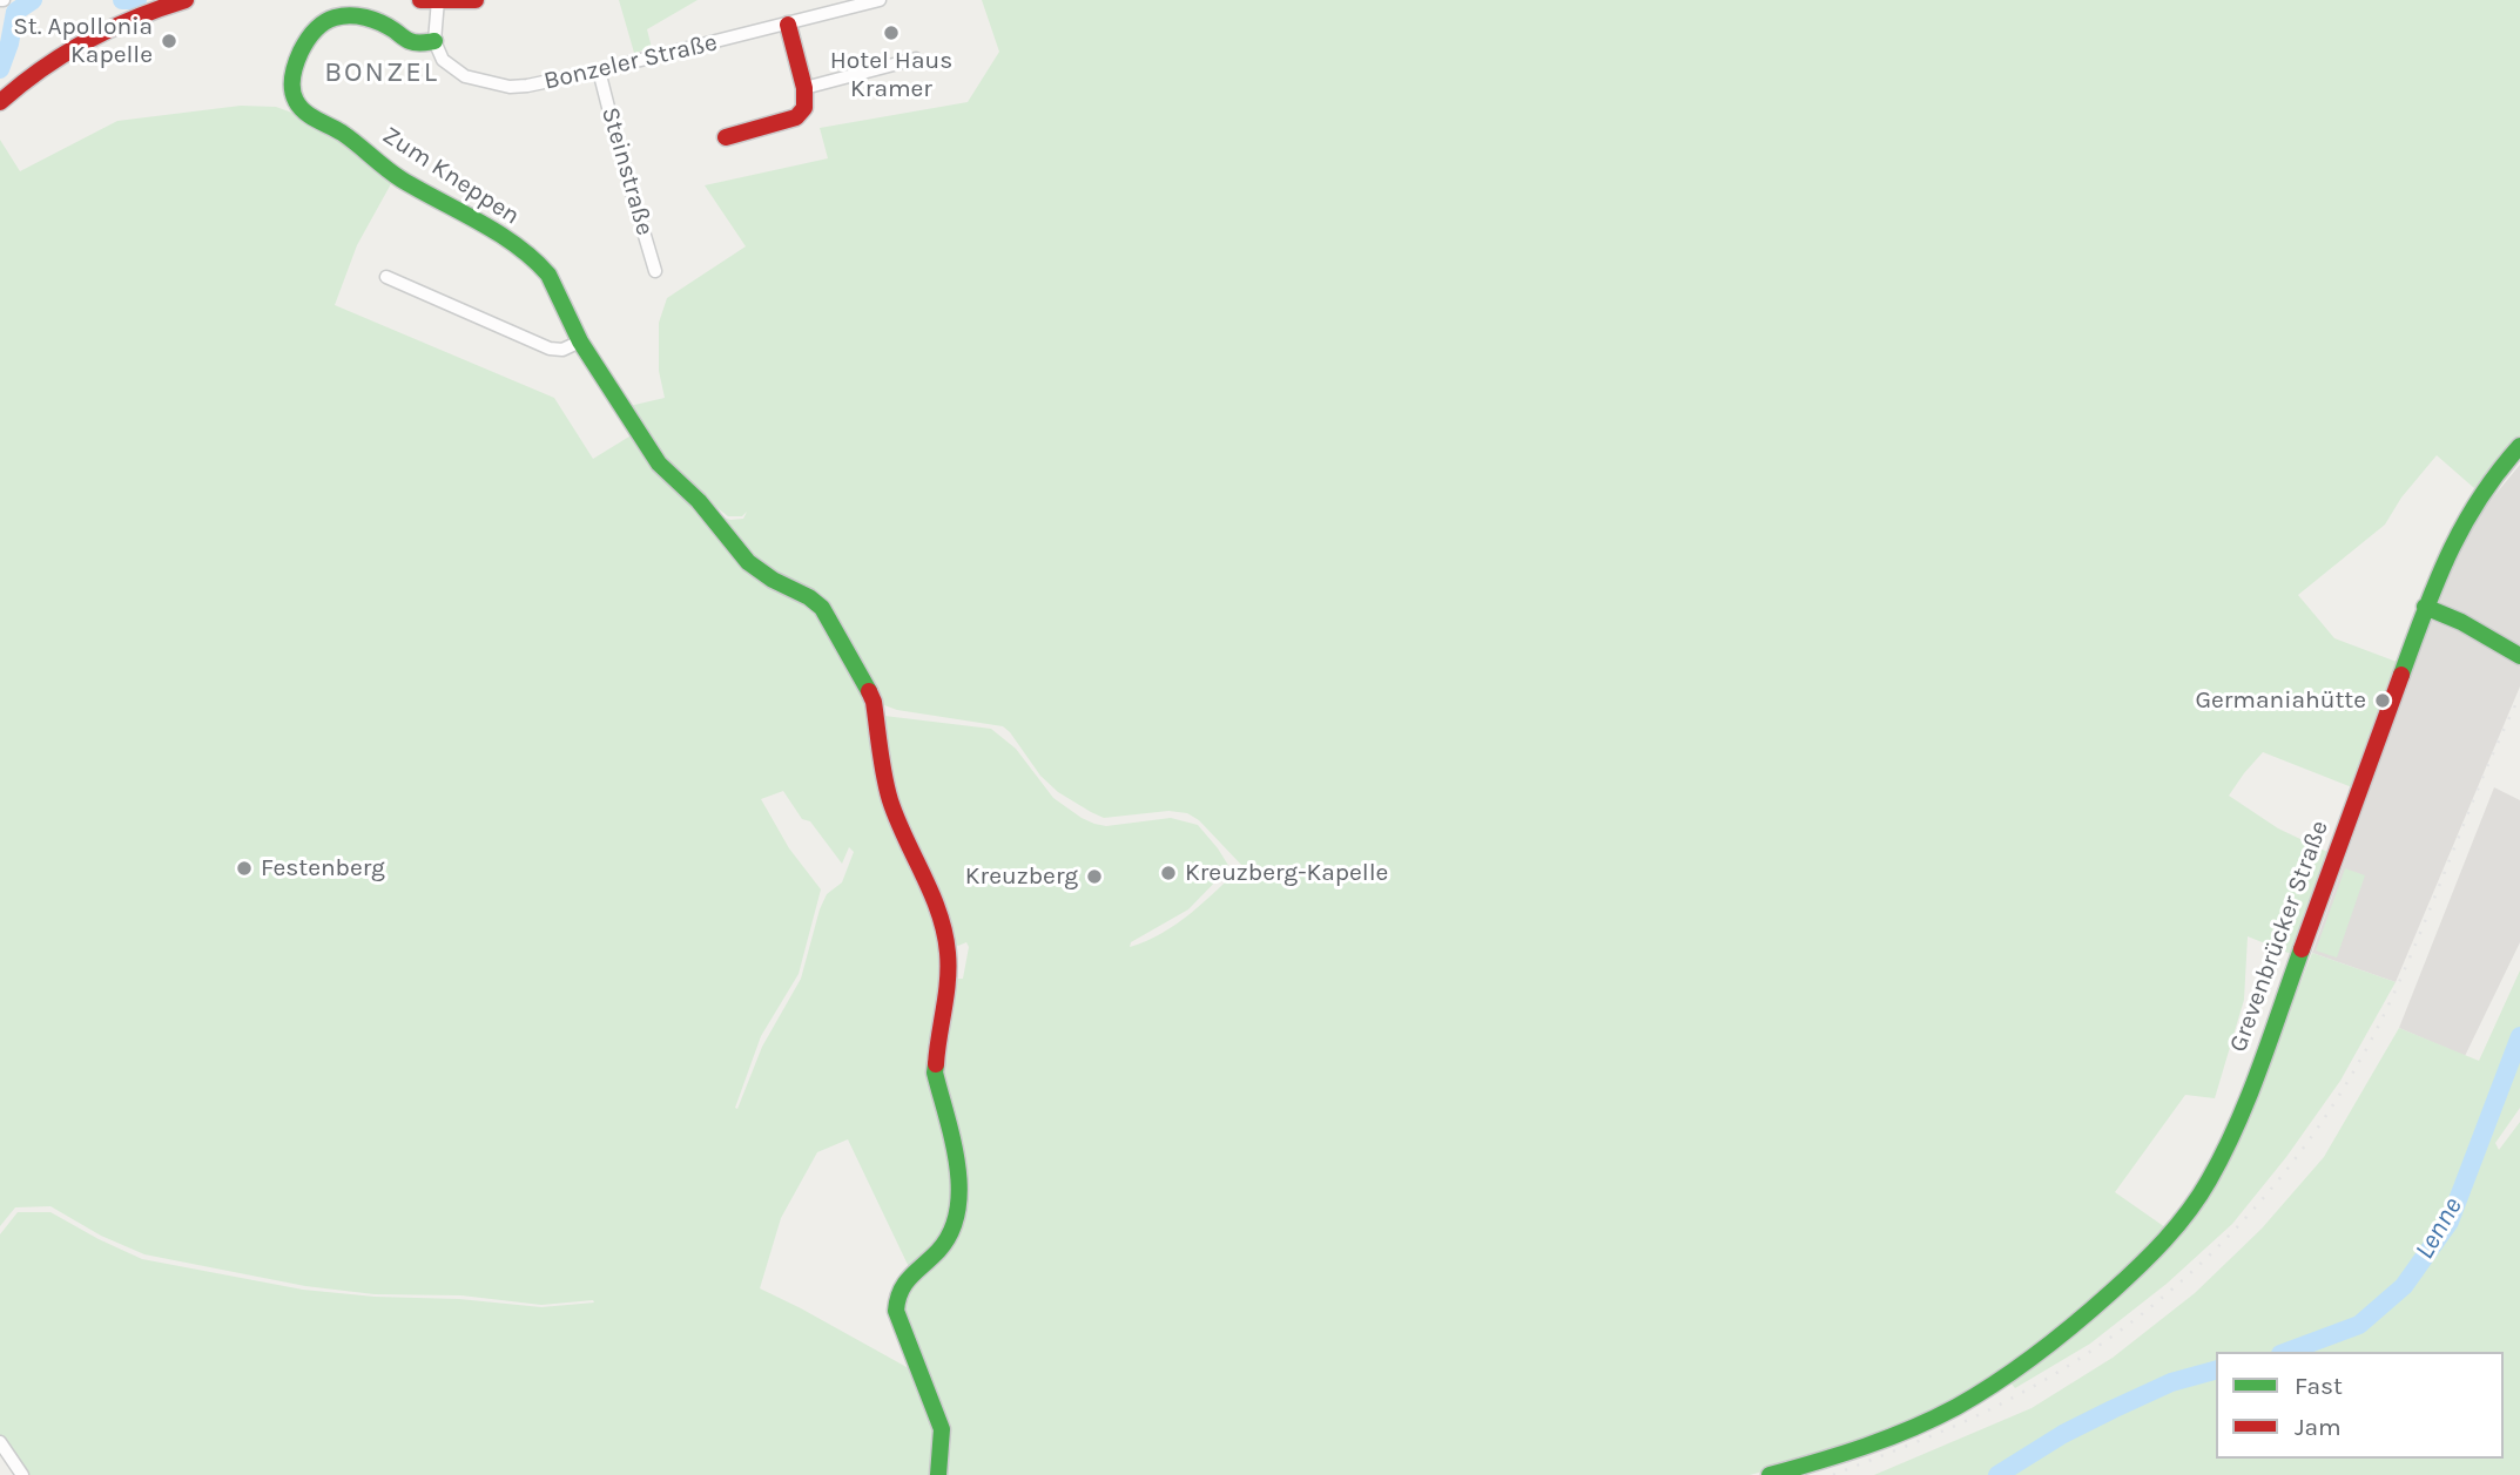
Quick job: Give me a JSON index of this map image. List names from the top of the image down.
{
  "streets": {
    "street": [
      "Bonzeler Straße",
      "Steinstraße",
      "Zum Kneppen",
      "Grevenbrücker Straße"
    ]
  },
  "crossings": [
    ["Bonzeler Straße", "Steinstraße"],
    ["Bonzeler Straße", "Zum Kneppen"]
  ],
  "districts": ["BONZEL"],
  "water": ["Lenne"],
  "places": [
    "Hotel Haus Kramer",
    "St. Apollonia Kapelle",
    "Germaniahütte",
    "Festenberg",
    "Kreuzberg-Kapelle",
    "Kreuzberg"
  ],
  "legend": ["Fast", "Jam"]
}
